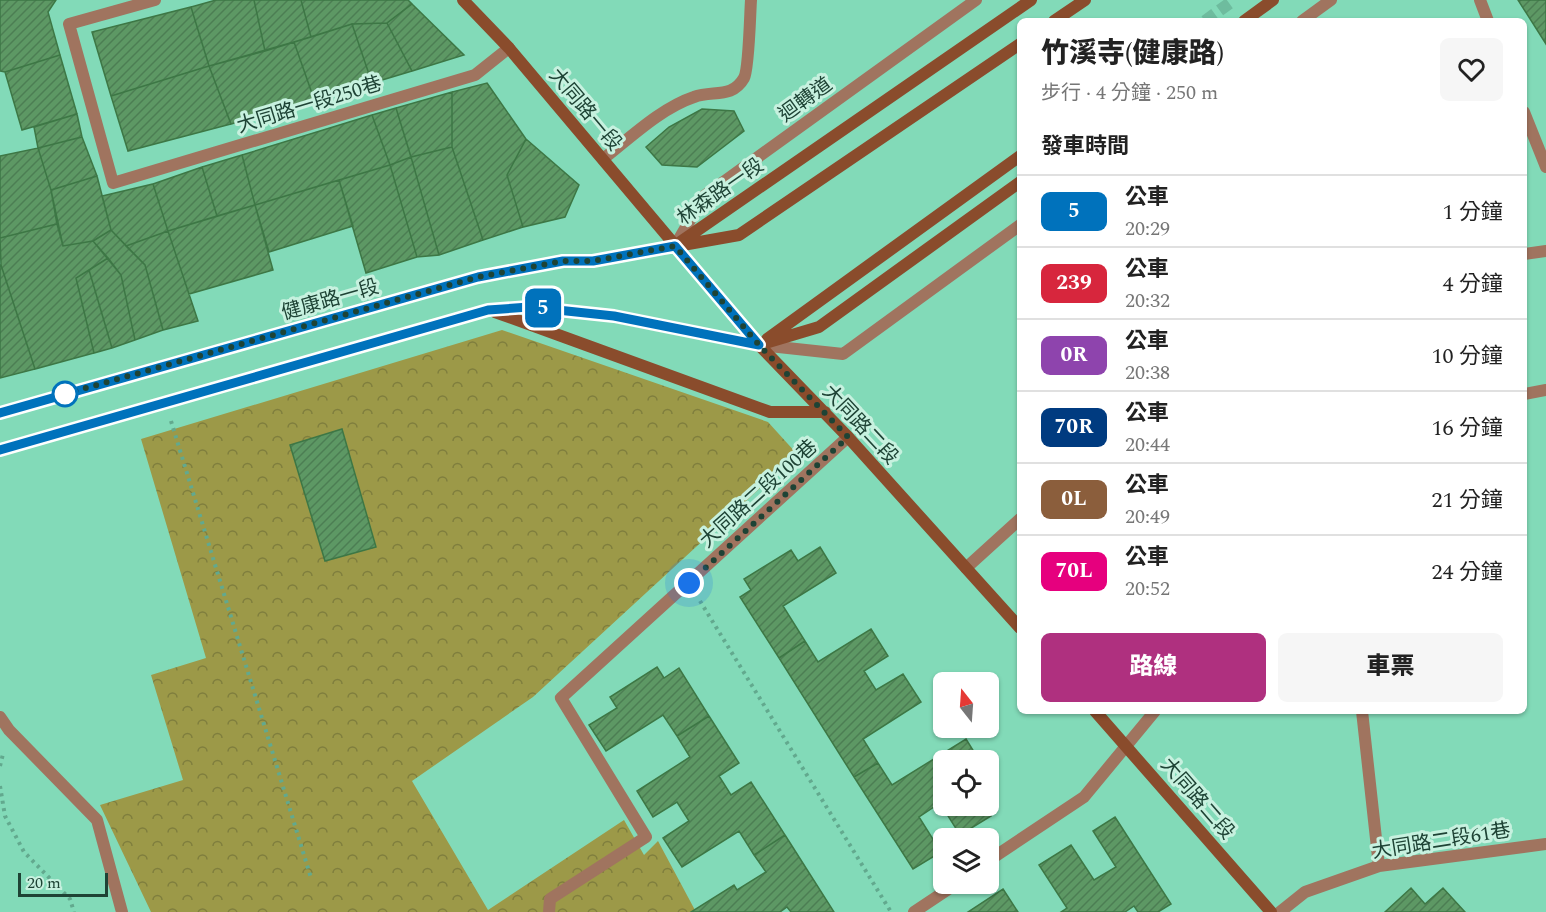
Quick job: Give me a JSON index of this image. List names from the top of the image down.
{
  "streets": {
    "street": [
      "大同路一段",
      "林森路一段",
      "健康路一段",
      "大同路二段"
    ],
    "lane": [
      "迴轉道",
      "大同路一段250巷",
      "大同路二段100巷",
      "大同路二段61巷"
    ]
  },
  "crossings": [
    ["迴轉道", "大同路一段"],
    ["迴轉道", "林森路一段"],
    ["迴轉道", "健康路一段"],
    ["迴轉道", "大同路二段"],
    ["大同路一段250巷", "大同路一段"],
    ["大同路一段", "林森路一段"],
    ["大同路一段", "健康路一段"],
    ["大同路一段", "大同路二段"],
    ["林森路一段", "健康路一段"],
    ["林森路一段", "大同路二段"],
    ["健康路一段", "大同路二段"],
    ["大同路二段", "大同路二段100巷"]
  ],
  "lines": ["bus line 5"],
  "scale_bar": "20 m",
  "north": "top",
  "page": {
    "on_map": "5",
    "heading": [
      ["竹溪寺(健康路)", "步行 · 4 分鐘 · 250 m"],
      "發車時間"
    ],
    "list": [
      {
        "mark": "5",
        "name": "公車",
        "note": "20:29",
        "value": "1 分鐘"
      },
      {
        "mark": "239",
        "name": "公車",
        "note": "20:32",
        "value": "4 分鐘"
      },
      {
        "mark": "0R",
        "name": "公車",
        "note": "20:38",
        "value": "10 分鐘"
      },
      {
        "mark": "70R",
        "name": "公車",
        "note": "20:44",
        "value": "16 分鐘"
      },
      {
        "mark": "0L",
        "name": "公車",
        "note": "20:49",
        "value": "21 分鐘"
      },
      {
        "mark": "70L",
        "name": "公車",
        "note": "20:52",
        "value": "24 分鐘"
      }
    ],
    "buttons": ["路線", "車票"],
    "scale": "20 m"
  }
}
